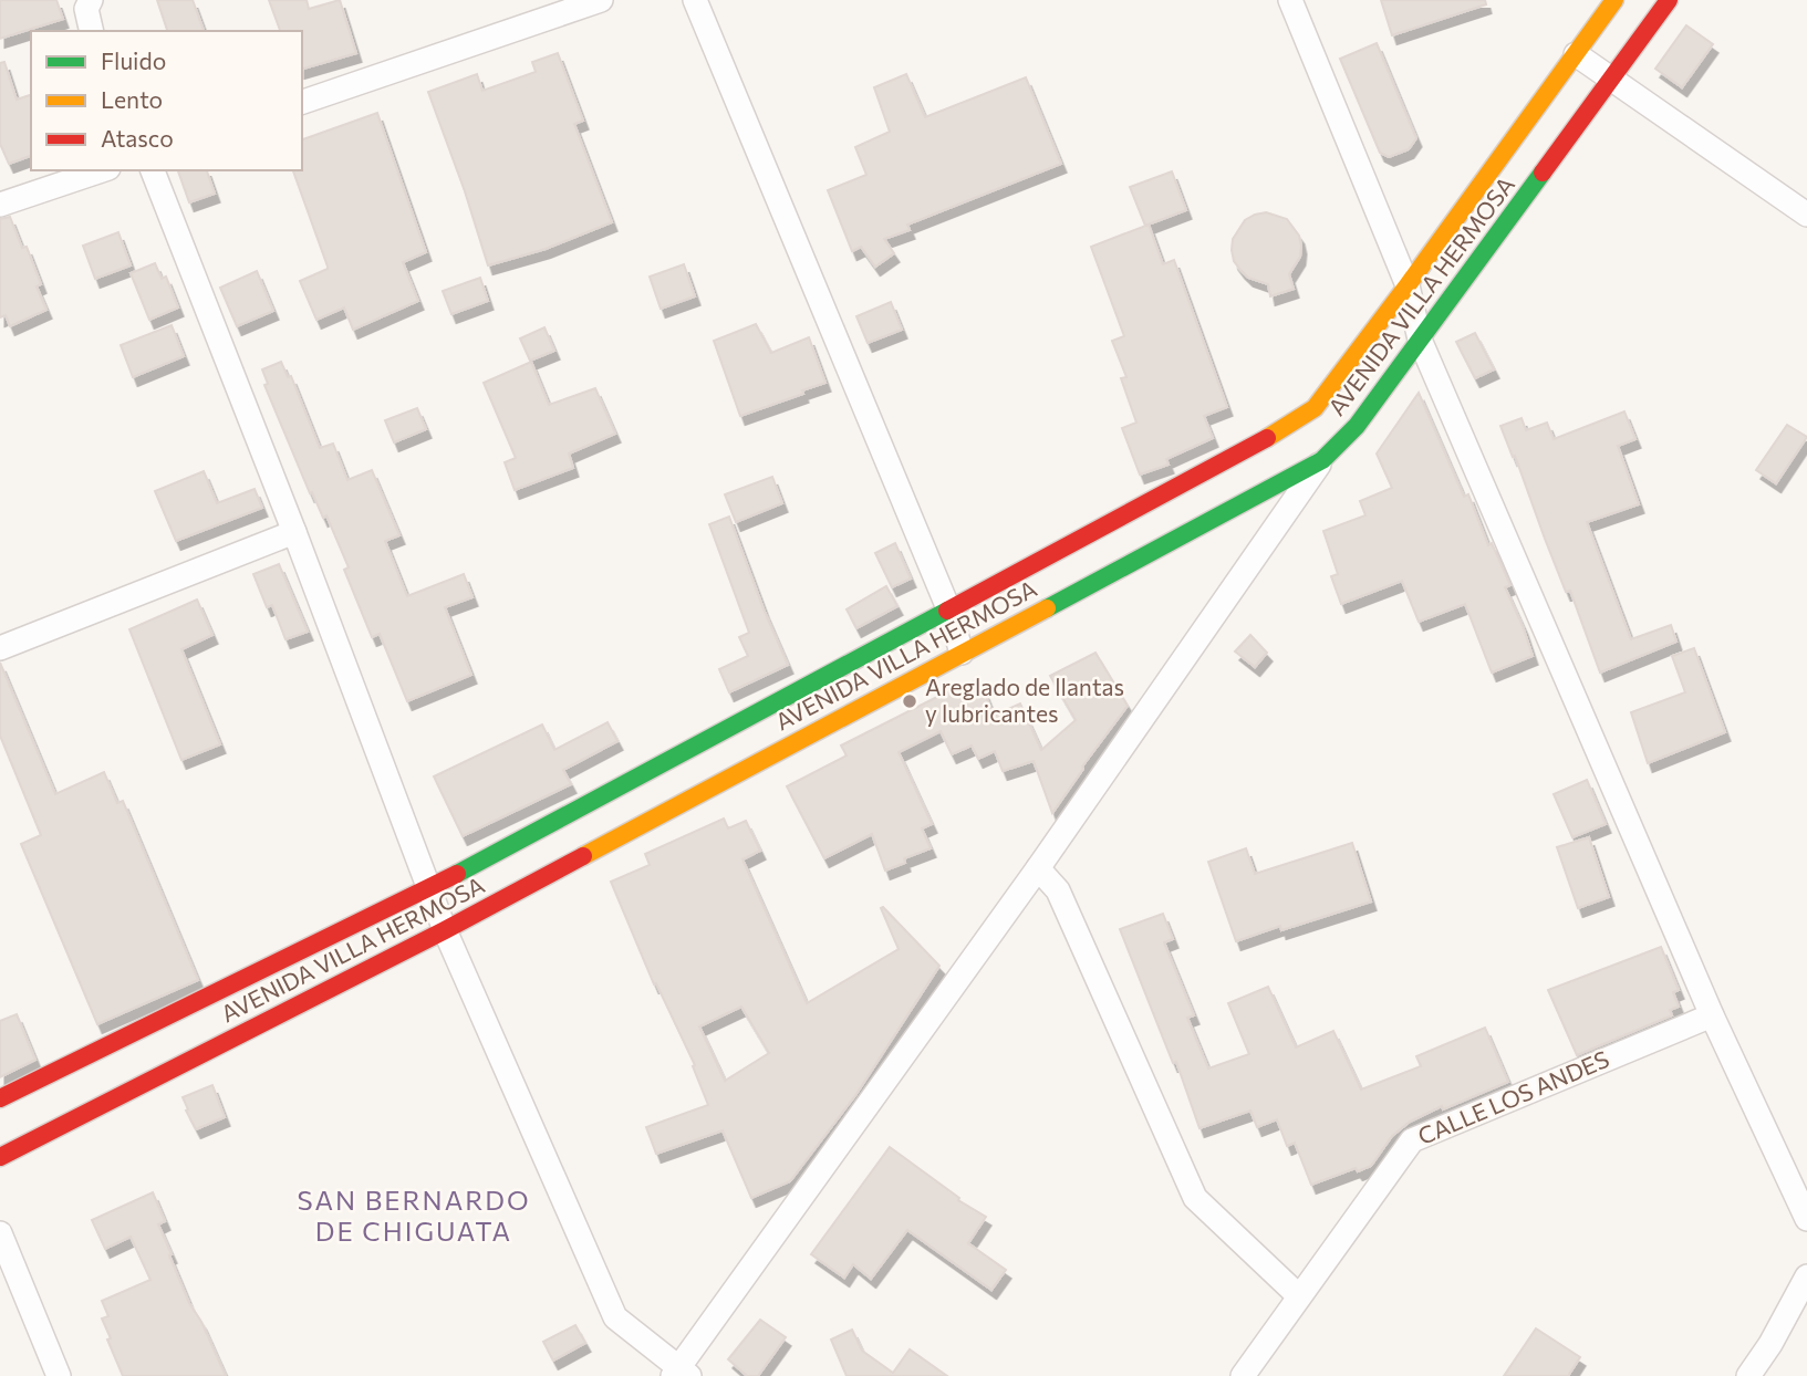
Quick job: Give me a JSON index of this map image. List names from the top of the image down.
{
  "streets": {
    "street": ["AVENIDA VILLA HERMOSA", "CALLE LOS ANDES"]
  },
  "districts": ["SAN BERNARDO DE CHIGUATA"],
  "places": ["Areglado de llantas y lubricantes"],
  "legend": ["Fluido", "Lento", "Atasco"]
}
